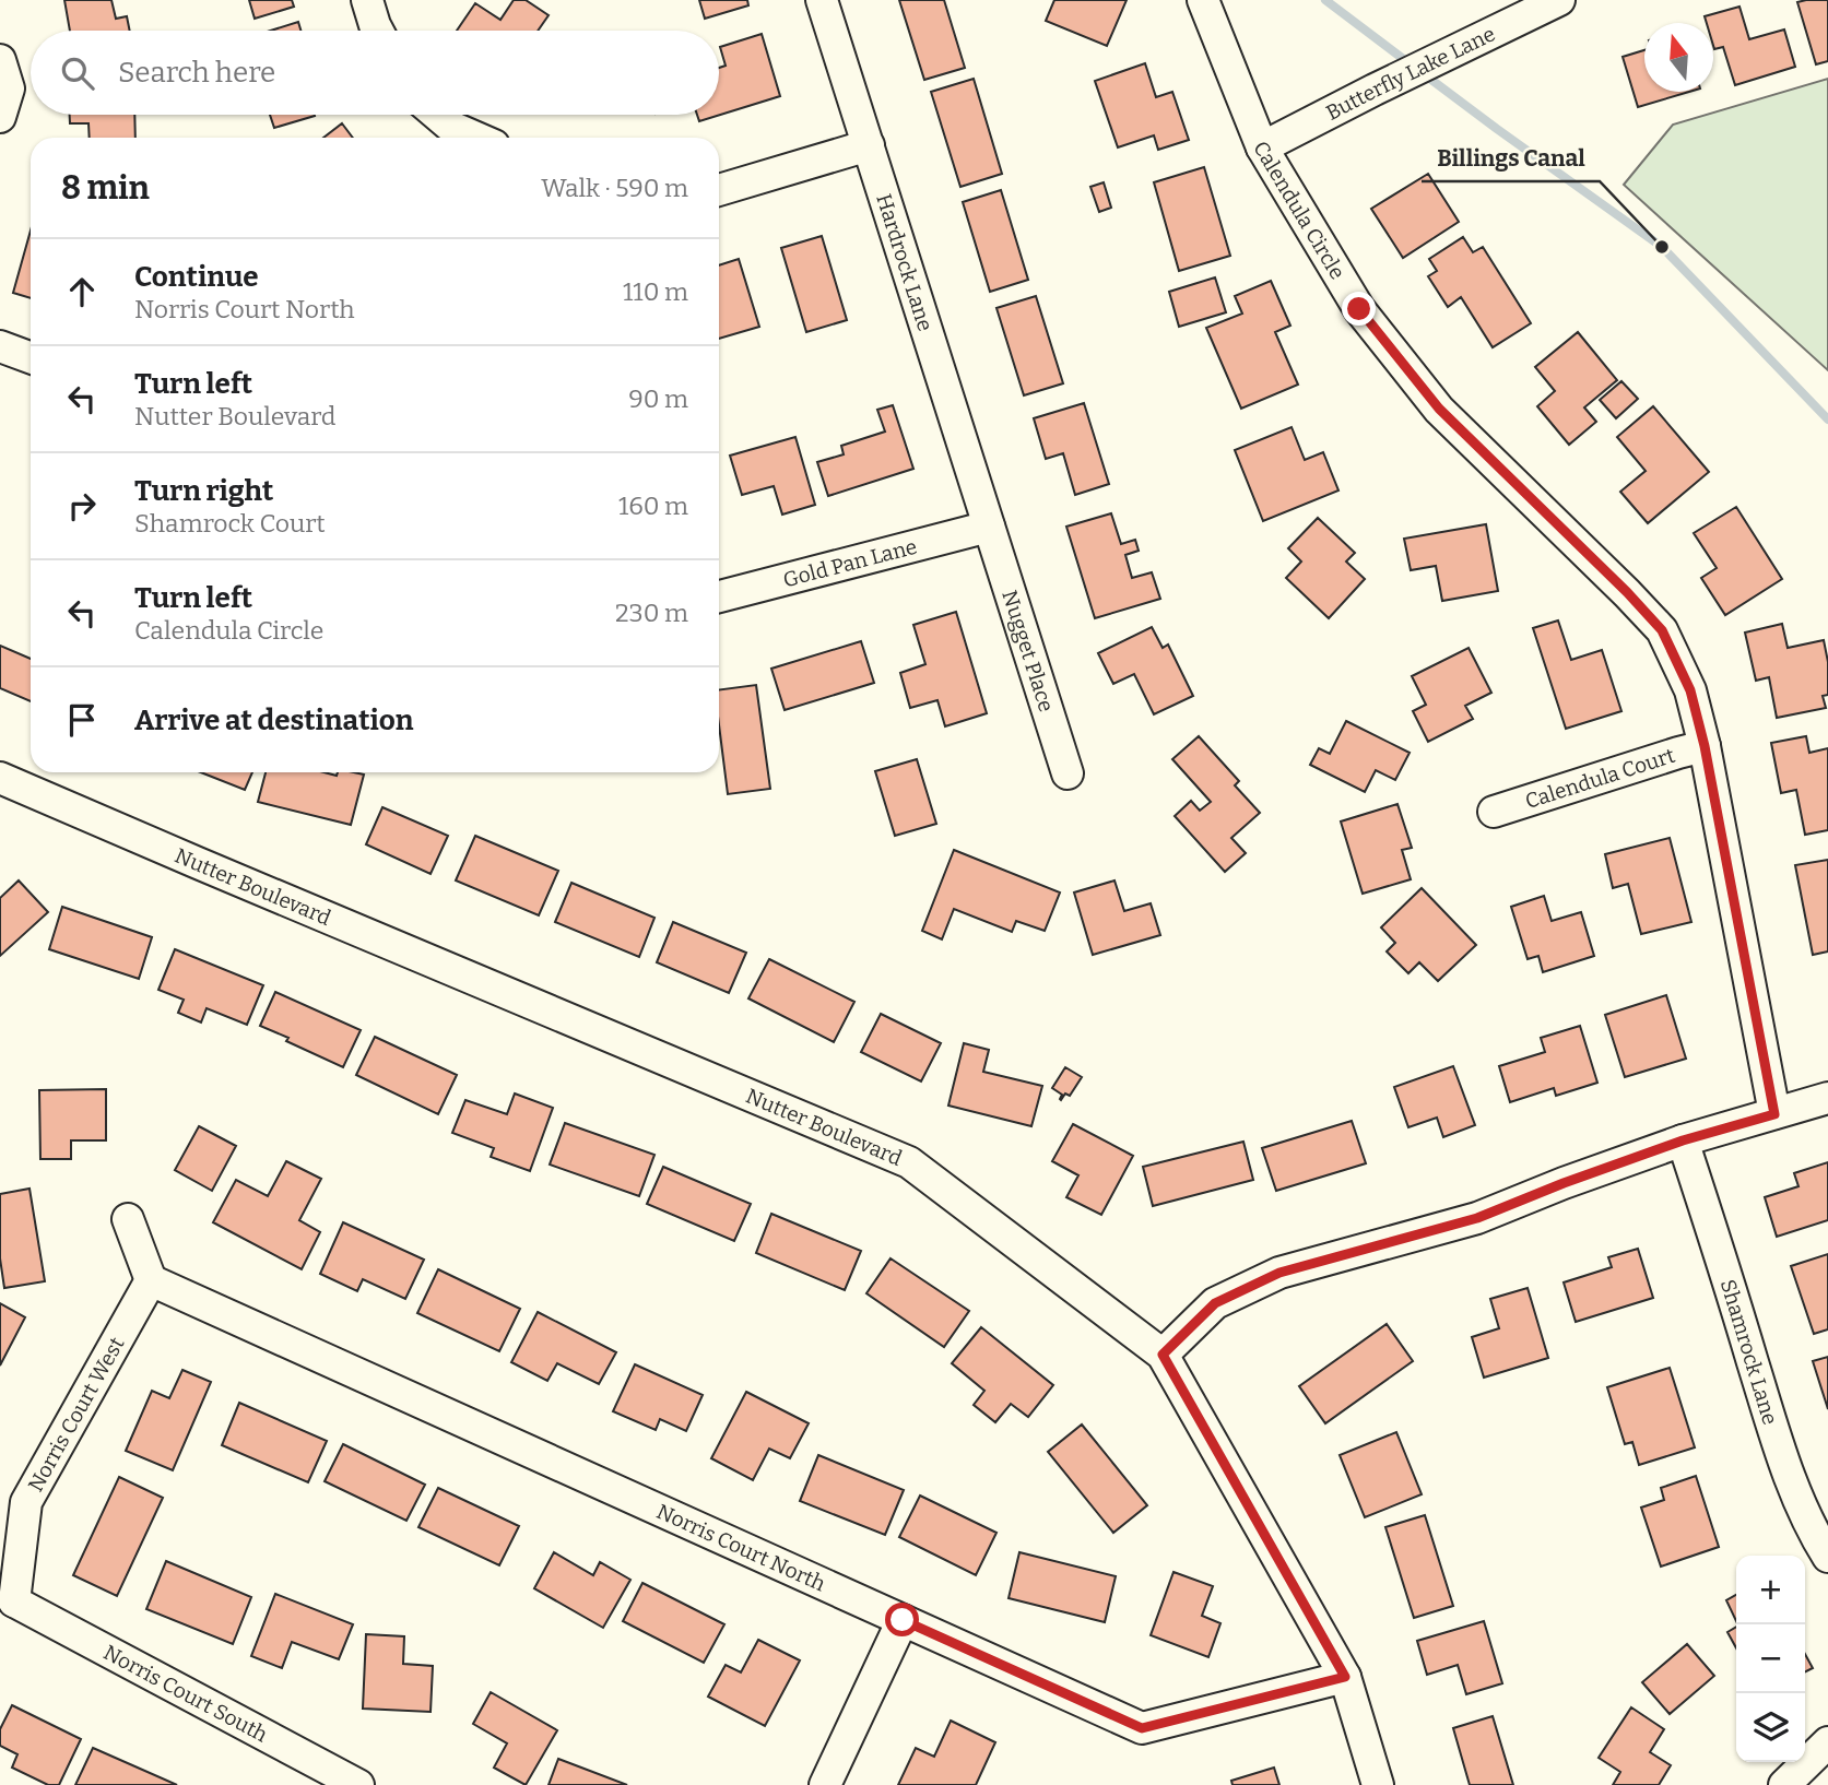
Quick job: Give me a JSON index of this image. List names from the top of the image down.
{
  "streets": {
    "street": [
      "Butterfly Lake Lane",
      "Calendula Circle",
      "Hardrock Lane",
      "Gold Pan Lane",
      "Nugget Place",
      "Calendula Court",
      "Nutter Boulevard",
      "Shamrock Lane",
      "Norris Court West",
      "Norris Court North",
      "Norris Court South"
    ]
  },
  "crossings": [
    ["Butterfly Lake Lane", "Calendula Circle"],
    ["Calendula Circle", "Calendula Court"],
    ["Hardrock Lane", "Gold Pan Lane"],
    ["Hardrock Lane", "Nugget Place"],
    ["Gold Pan Lane", "Nugget Place"],
    ["Nutter Boulevard", "Norris Court North"],
    ["Norris Court West", "Norris Court North"],
    ["Norris Court West", "Norris Court South"]
  ],
  "places": ["Billings Canal"],
  "north": "top",
  "page": {
    "search": "Search here",
    "heading": ["8 min", "Walk · 590 m"],
    "list": [
      ["Continue", "Norris Court North", "110 m"],
      ["Turn left", "Nutter Boulevard", "90 m"],
      ["Turn right", "Shamrock Court", "160 m"],
      ["Turn left", "Calendula Circle", "230 m"],
      "Arrive at destination"
    ],
    "map_buttons": ["+", "−"]
  }
}
